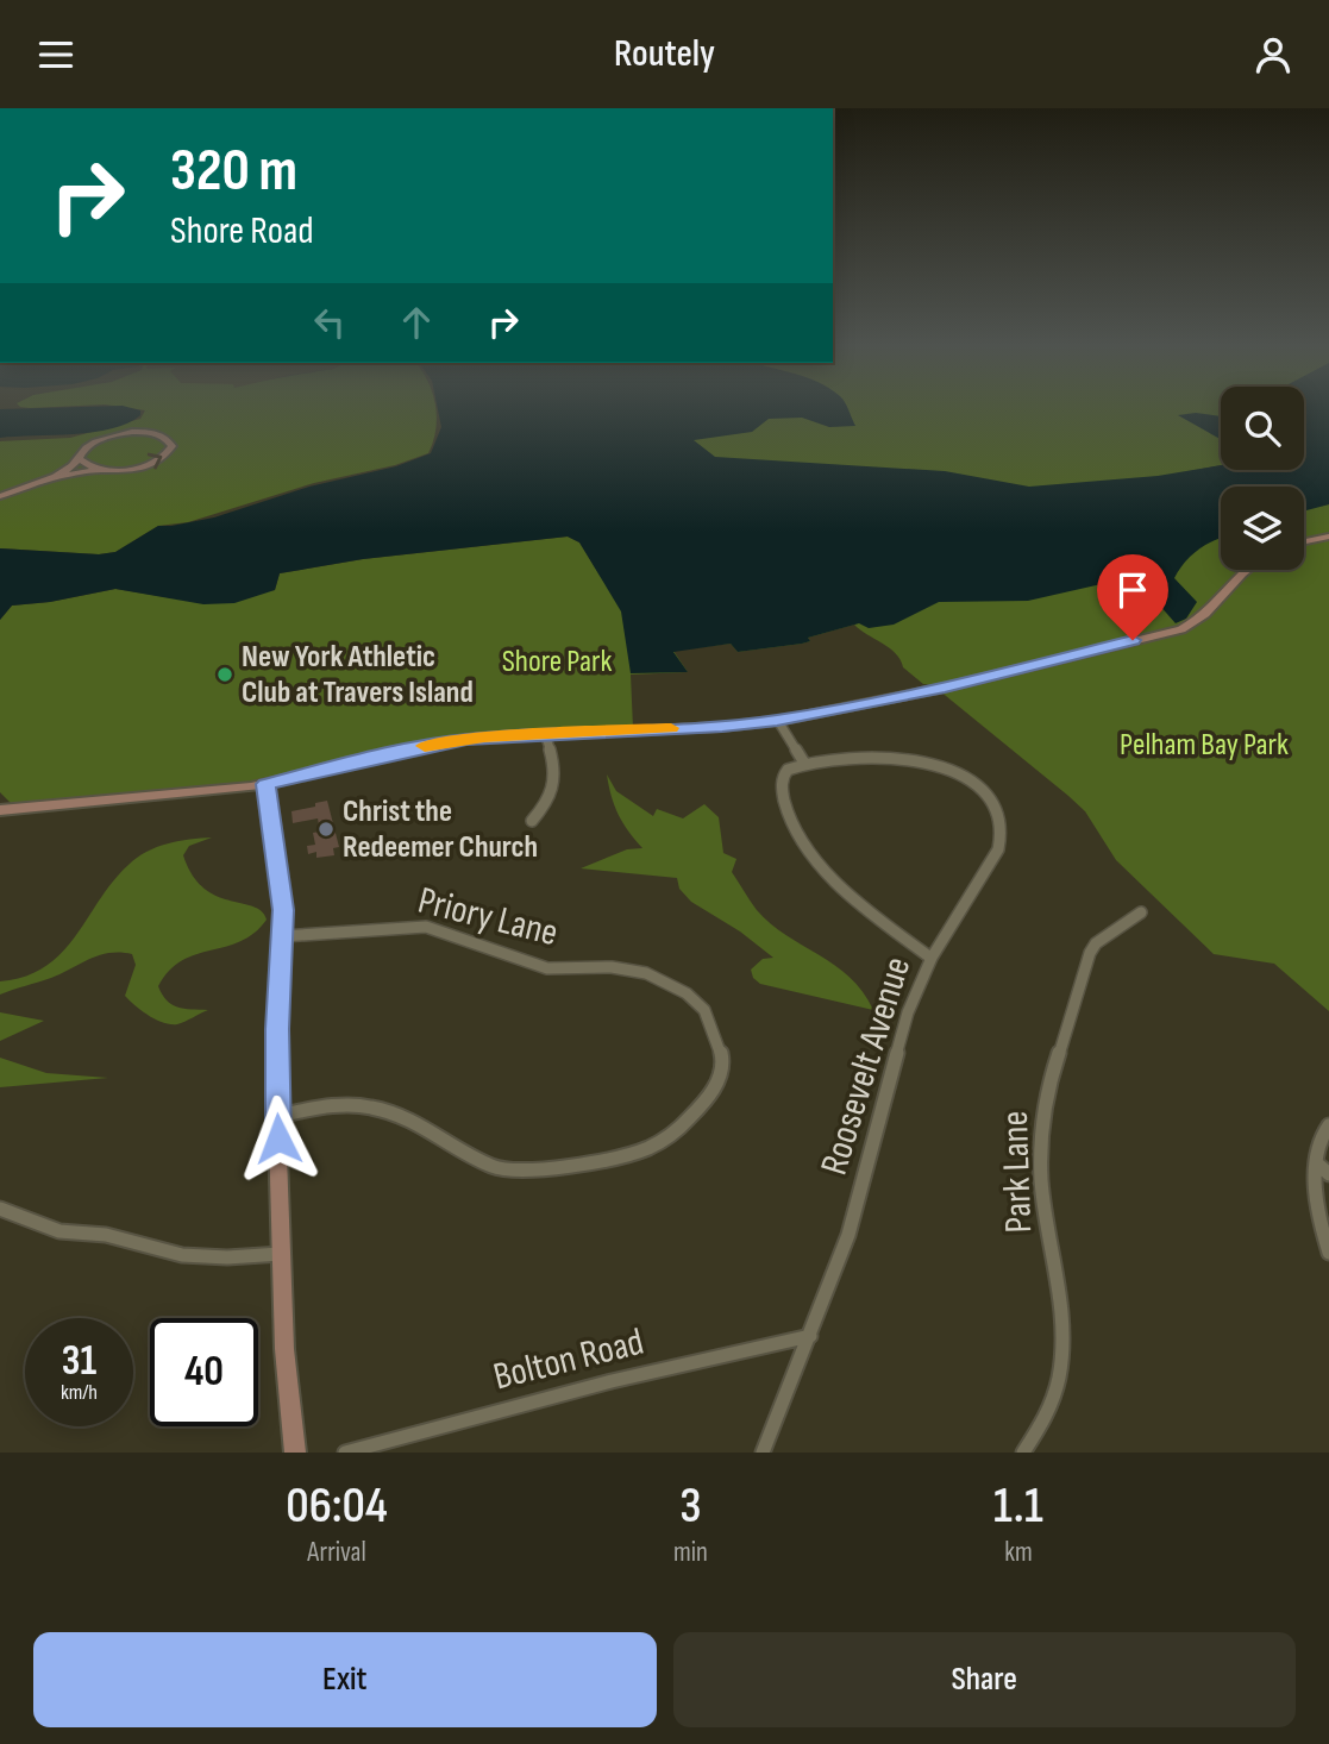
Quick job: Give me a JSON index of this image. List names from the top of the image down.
{
  "streets": {
    "street": [
      "Priory Lane",
      "Roosevelt Avenue",
      "Park Lane",
      "Bolton Road"
    ]
  },
  "crossings": [
    ["Roosevelt Avenue", "Bolton Road"]
  ],
  "parks": ["Shore Park", "Pelham Bay Park"],
  "places": ["New York Athletic Club at Travers Island", "Christ the Redeemer Church"],
  "page": {
    "header": "Routely",
    "turn": ["320 m", "Shore Road"],
    "speed": "31 km/h",
    "limit": "40",
    "eta": [
      "06:04",
      "Arrival",
      "3",
      "min",
      "1.1",
      "km"
    ],
    "buttons": ["Exit", "Share"]
  }
}
